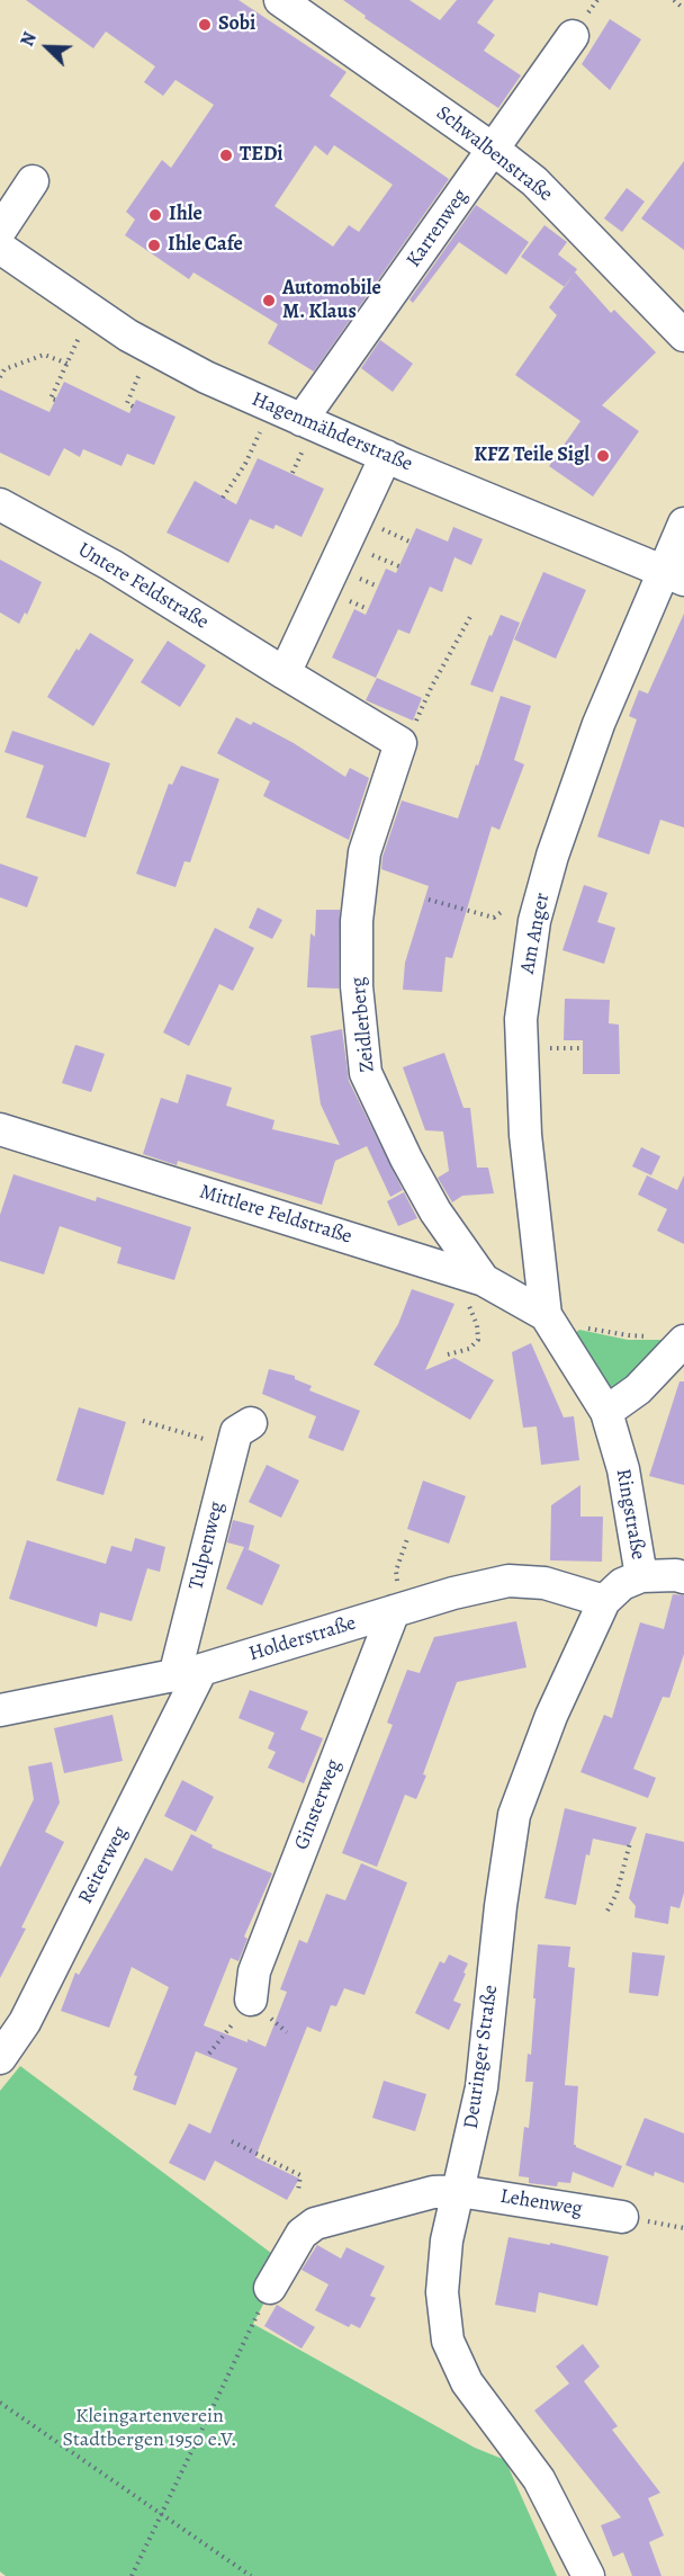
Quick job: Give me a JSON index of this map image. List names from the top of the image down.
{
  "streets": {
    "street": [
      "Schwalbenstraße",
      "Karrenweg",
      "Hagenmähderstraße",
      "Untere Feldstraße",
      "Am Anger",
      "Zeidlerberg",
      "Mittlere Feldstraße",
      "Ringstraße",
      "Tulpenweg",
      "Holderstraße",
      "Ginsterweg",
      "Reiterweg",
      "Deuringer Straße",
      "Lehenweg"
    ]
  },
  "crossings": [
    ["Schwalbenstraße", "Karrenweg"],
    ["Karrenweg", "Hagenmähderstraße"],
    ["Hagenmähderstraße", "Am Anger"],
    ["Untere Feldstraße", "Zeidlerberg"],
    ["Am Anger", "Mittlere Feldstraße"],
    ["Am Anger", "Ringstraße"],
    ["Zeidlerberg", "Mittlere Feldstraße"],
    ["Mittlere Feldstraße", "Ringstraße"],
    ["Ringstraße", "Deuringer Straße"],
    ["Tulpenweg", "Holderstraße"],
    ["Tulpenweg", "Reiterweg"],
    ["Holderstraße", "Ginsterweg"],
    ["Holderstraße", "Reiterweg"],
    ["Holderstraße", "Deuringer Straße"],
    ["Deuringer Straße", "Lehenweg"]
  ],
  "parks": ["Kleingartenverein Stadtbergen 1950 e.V."],
  "places": [
    "Sobi",
    "TEDi",
    "Ihle",
    "Ihle Cafe",
    "Automobile M. Klaus",
    "KFZ Teile Sigl"
  ],
  "north": "top left"
}
